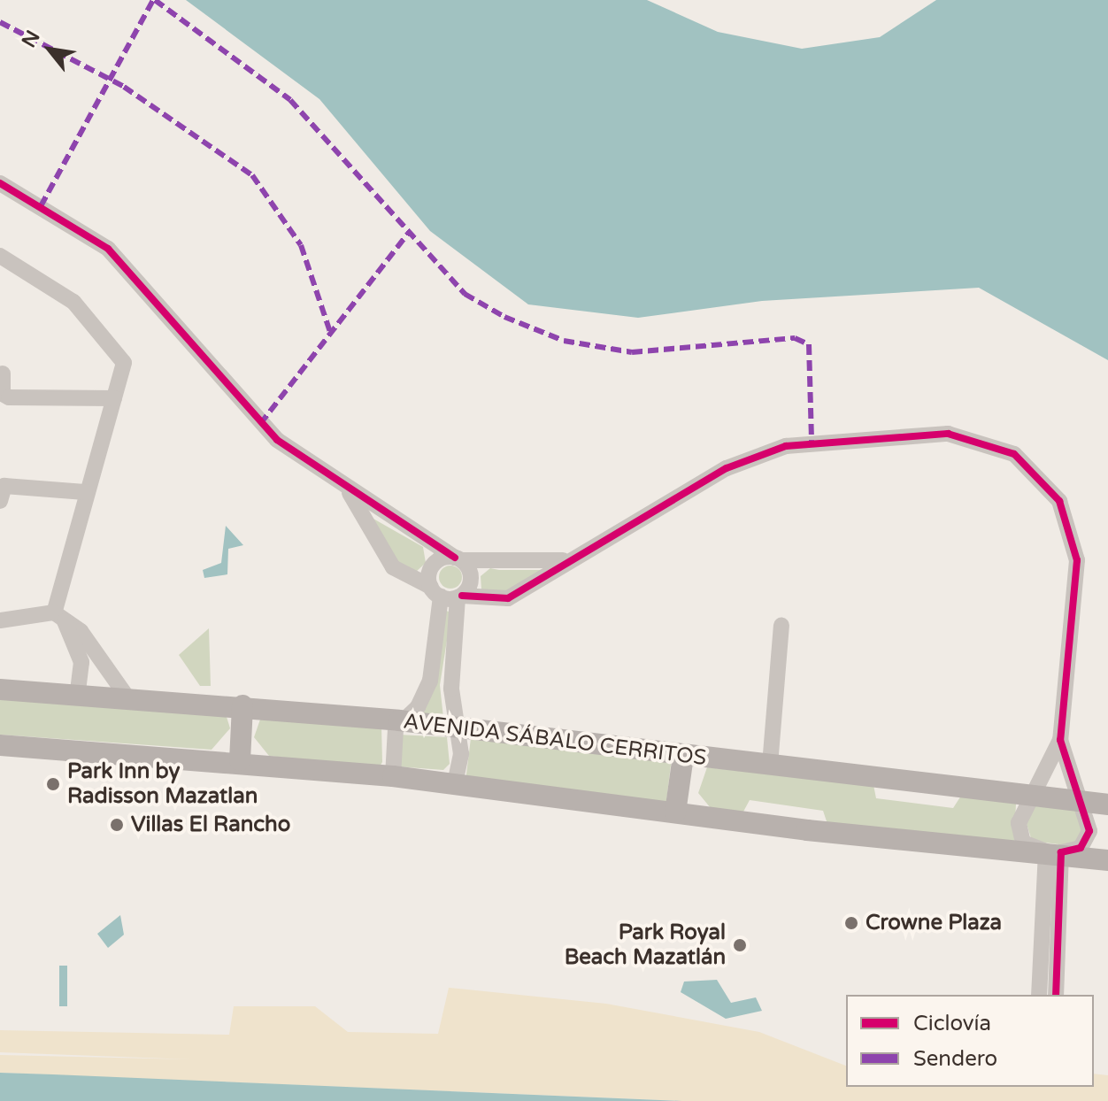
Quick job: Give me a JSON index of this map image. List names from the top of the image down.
{
  "streets": {
    "main road": ["AVENIDA SÁBALO CERRITOS"]
  },
  "places": [
    "Park Inn by Radisson Mazatlan",
    "Villas El Rancho",
    "Crowne Plaza",
    "Park Royal Beach Mazatlán"
  ],
  "legend": ["Ciclovía", "Sendero"],
  "north": "top left"
}
